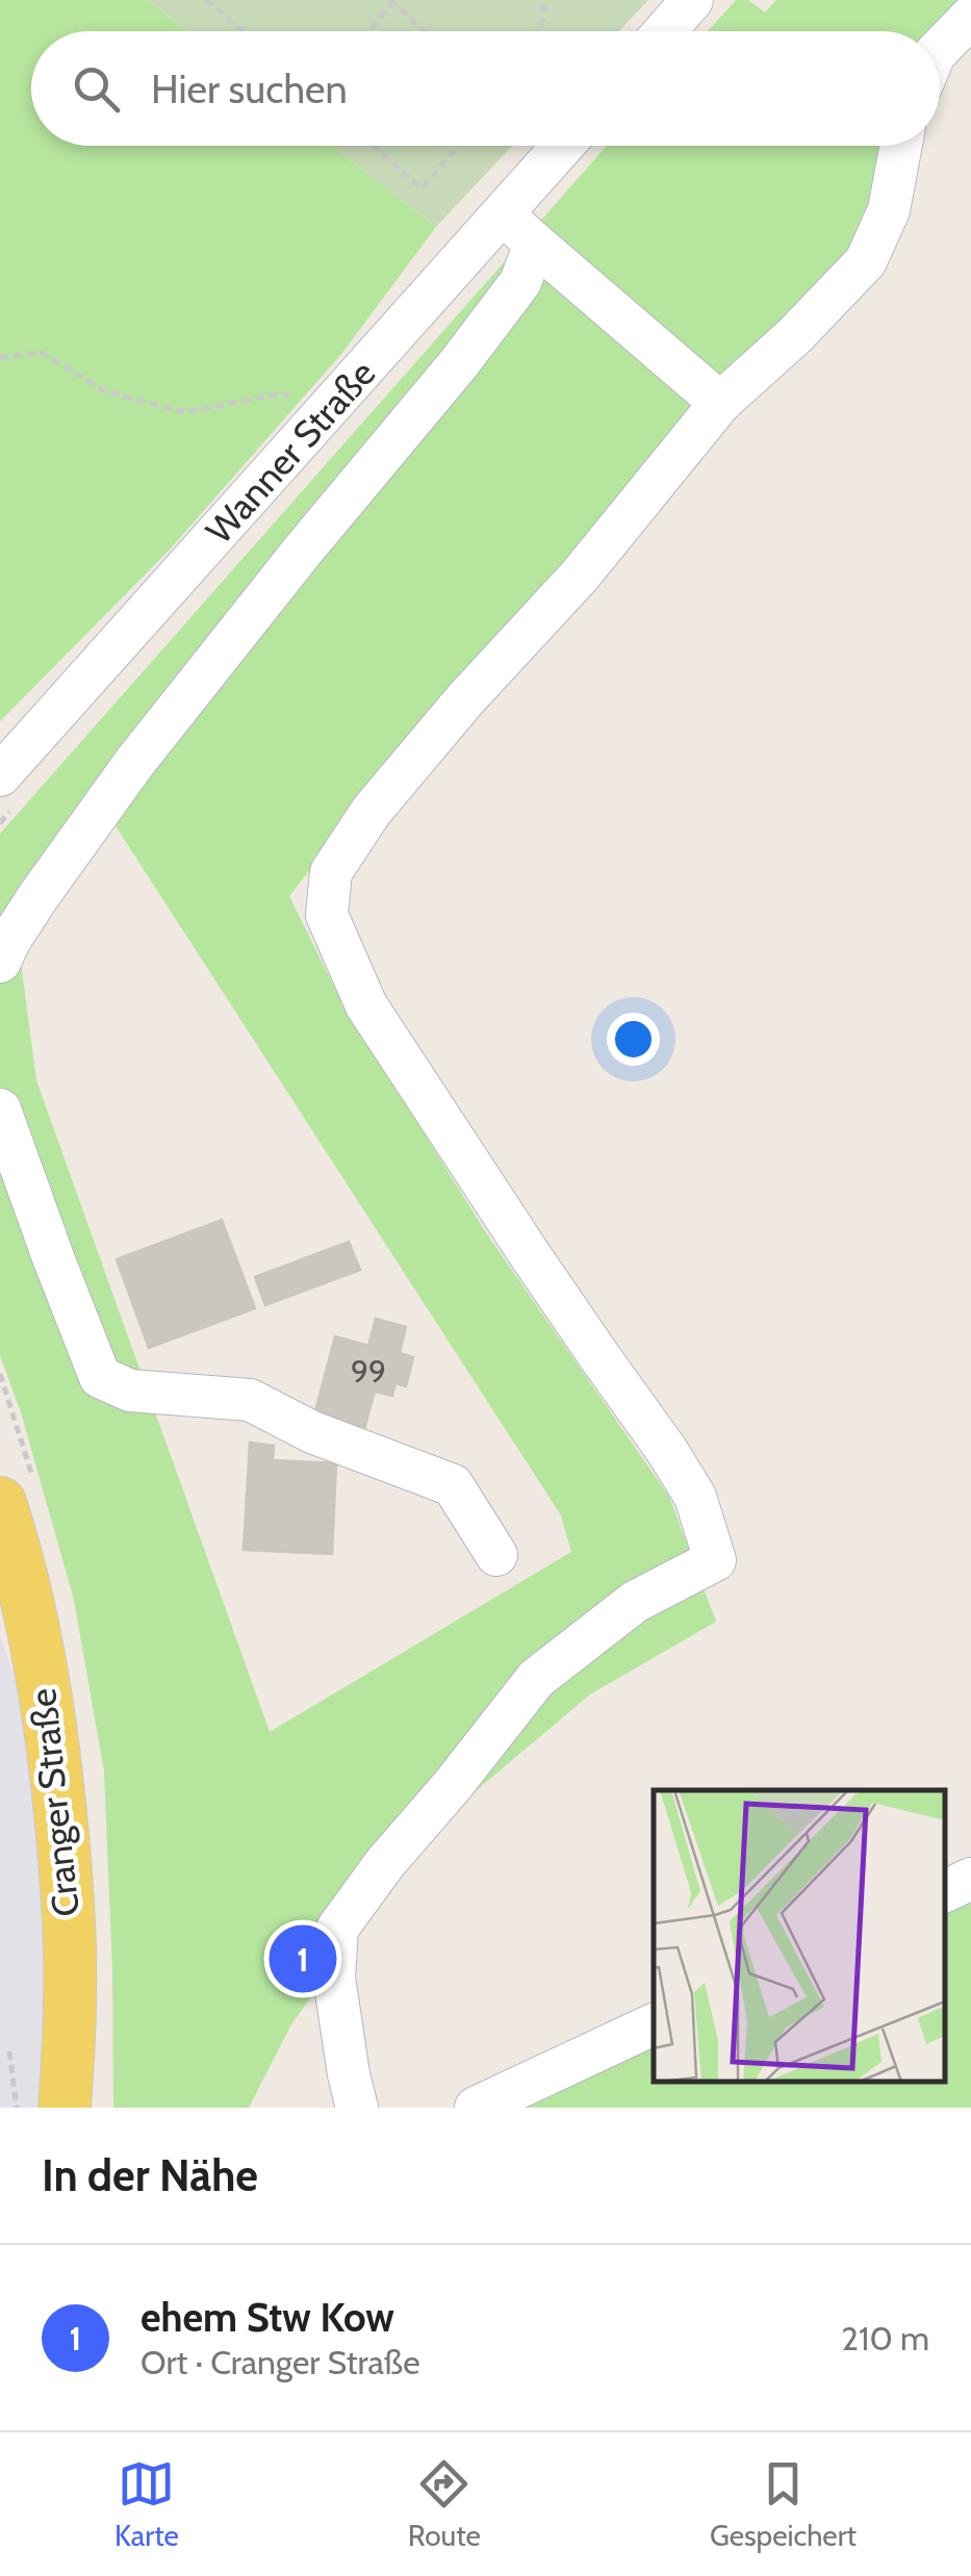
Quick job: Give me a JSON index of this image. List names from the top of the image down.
{
  "streets": {
    "main road": ["Cranger Straße"],
    "street": ["Wanner Straße"]
  },
  "house_numbers": ["99"],
  "page": {
    "search": "Hier suchen",
    "pins": "1",
    "heading": "In der Nähe",
    "list": [
      {
        "mark": "1",
        "name": "ehem Stw Kow",
        "note": "Ort · Cranger Straße",
        "value": "210 m"
      }
    ],
    "nav": ["Karte", "Route", "Gespeichert"]
  }
}
